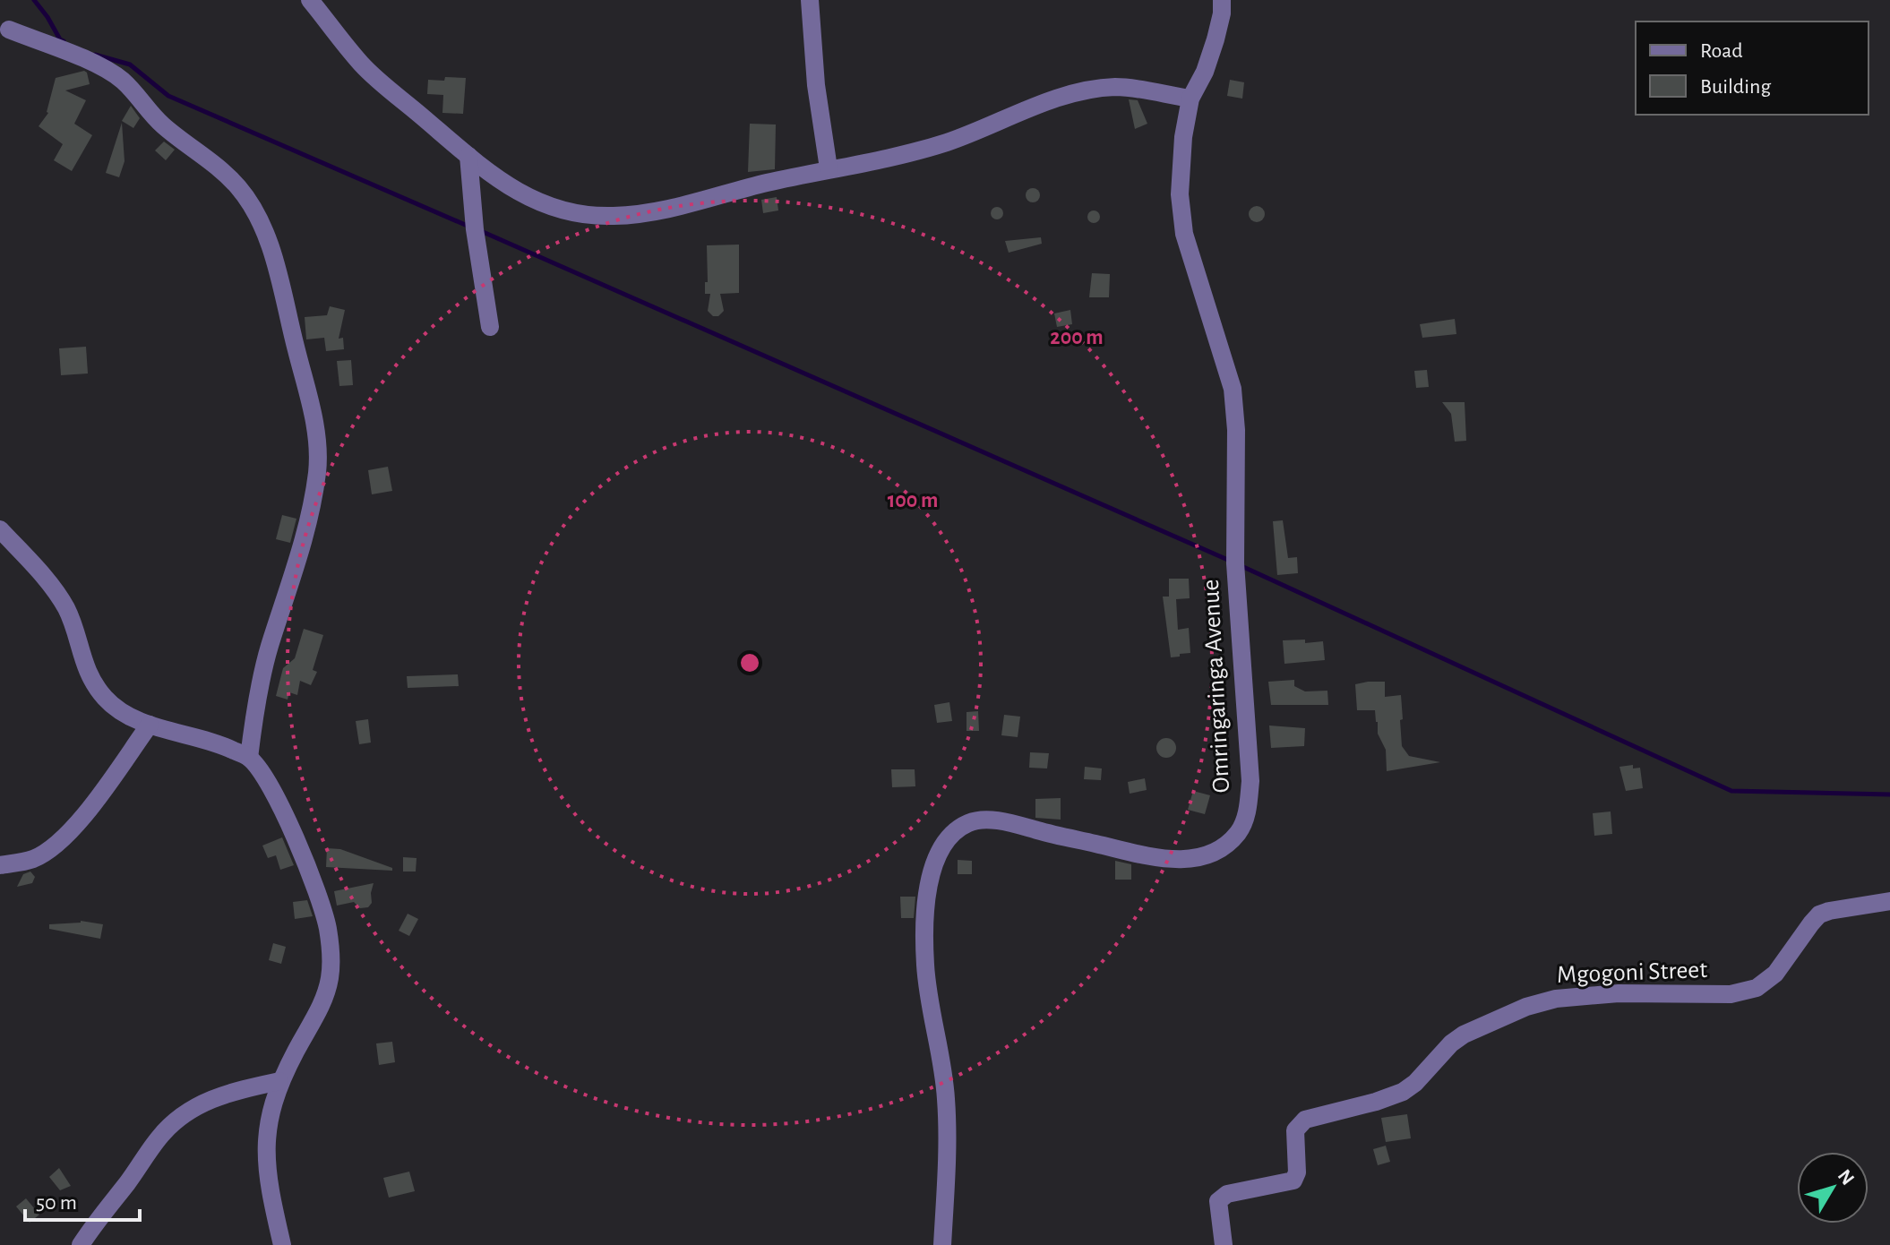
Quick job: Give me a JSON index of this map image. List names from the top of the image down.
{
  "streets": {
    "street": ["Omringaringa Avenue", "Mgogoni Street"]
  },
  "legend": ["Road", "Building"],
  "scale_bar": "50 m",
  "north": "top right",
  "rings": ["200 m", "100 m"]
}
